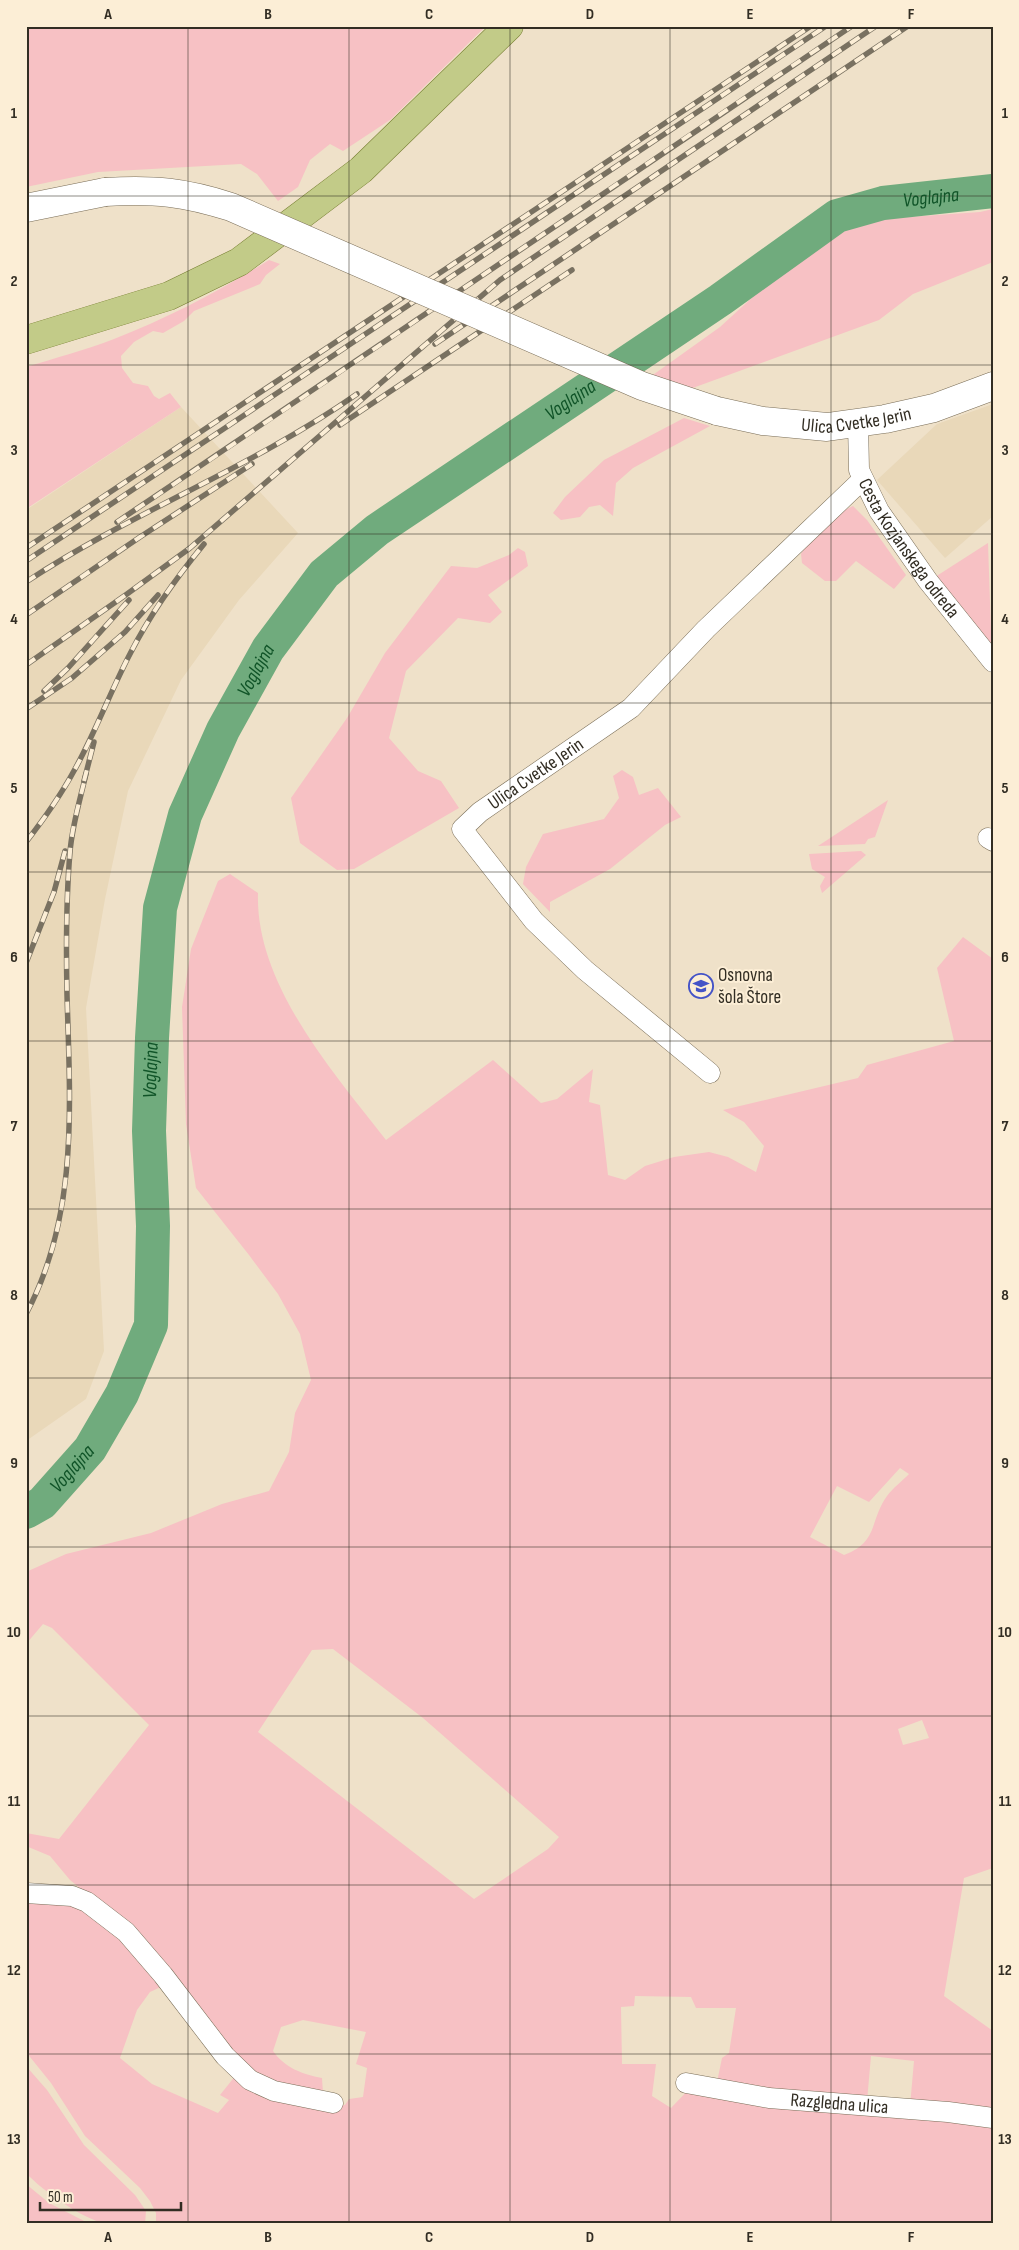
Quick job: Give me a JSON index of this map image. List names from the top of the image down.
{
  "streets": {
    "street": ["Ulica Cvetke Jerin", "Cesta Kozjanskega odreda", "Razgledna ulica"]
  },
  "crossings": [
    ["Ulica Cvetke Jerin", "Cesta Kozjanskega odreda"]
  ],
  "water": ["Voglajna"],
  "places": {
    "school or university": ["Osnovna šola Štore"]
  },
  "scale_bar": "50 m",
  "grid": {
    "columns": [
      "A",
      "B",
      "C",
      "D",
      "E",
      "F"
    ],
    "rows": [
      "1",
      "2",
      "3",
      "4",
      "5",
      "6",
      "7",
      "8",
      "9",
      "10",
      "11",
      "12",
      "13"
    ]
  }
}
